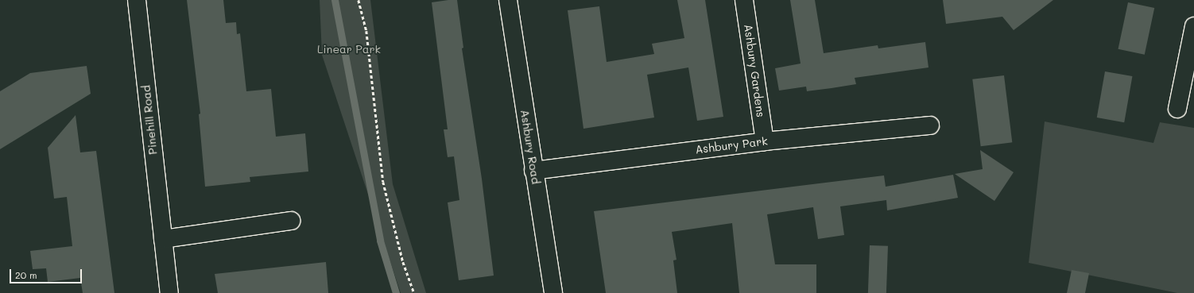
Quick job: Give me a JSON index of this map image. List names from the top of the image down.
{
  "streets": {
    "street": [
      "Ashbury Gardens",
      "Pinehill Road",
      "Ashbury Park",
      "Ashbury Road"
    ]
  },
  "crossings": [
    ["Ashbury Gardens", "Ashbury Park"],
    ["Ashbury Park", "Ashbury Road"]
  ],
  "parks": ["Linear Park"],
  "scale_bar": "20 m"
}
